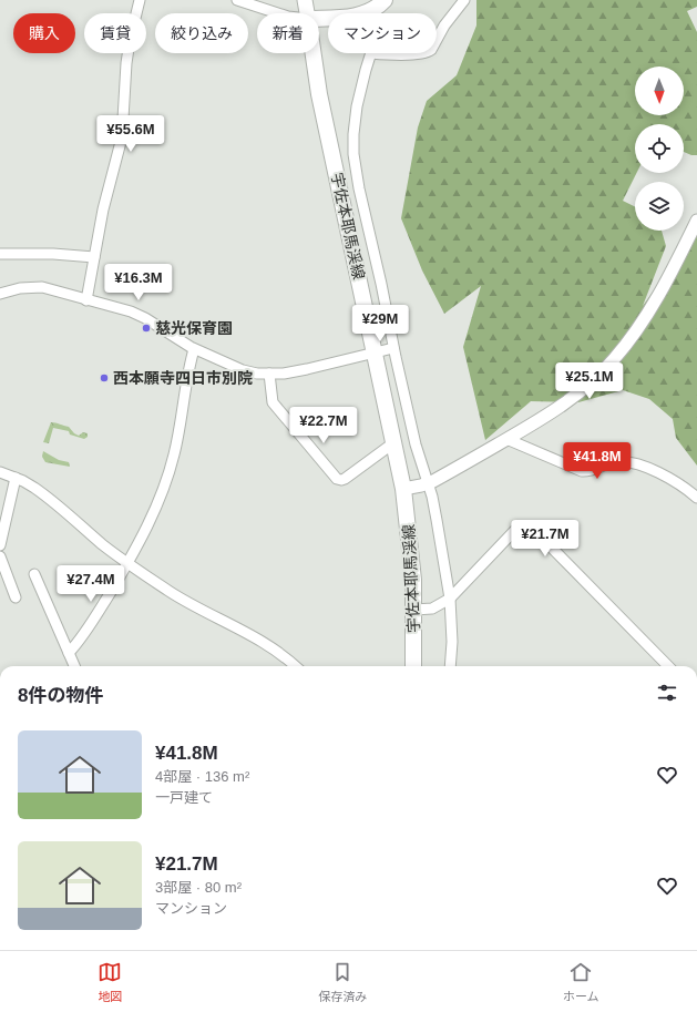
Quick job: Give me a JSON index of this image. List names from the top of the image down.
{
  "streets": {
    "main road": ["宇佐本耶馬渓線"]
  },
  "places": ["慈光保育園", "西本願寺四日市別院"],
  "north": "bottom",
  "page": {
    "chip": [
      "購入",
      "賃貸",
      "絞り込み",
      "新着",
      "マンション"
    ],
    "price": [
      "¥55.6M",
      "¥16.3M",
      "¥29M",
      "¥25.1M",
      "¥22.7M",
      "¥41.8M",
      "¥21.7M",
      "¥27.4M"
    ],
    "heading": "8件の物件",
    "list": [
      {
        "name": "¥41.8M",
        "note": "4部屋 · 136 m² · 一戸建て"
      },
      {
        "name": "¥21.7M",
        "note": "3部屋 · 80 m² · マンション"
      }
    ],
    "tabs": ["地図", "保存済み", "ホーム"]
  }
}
